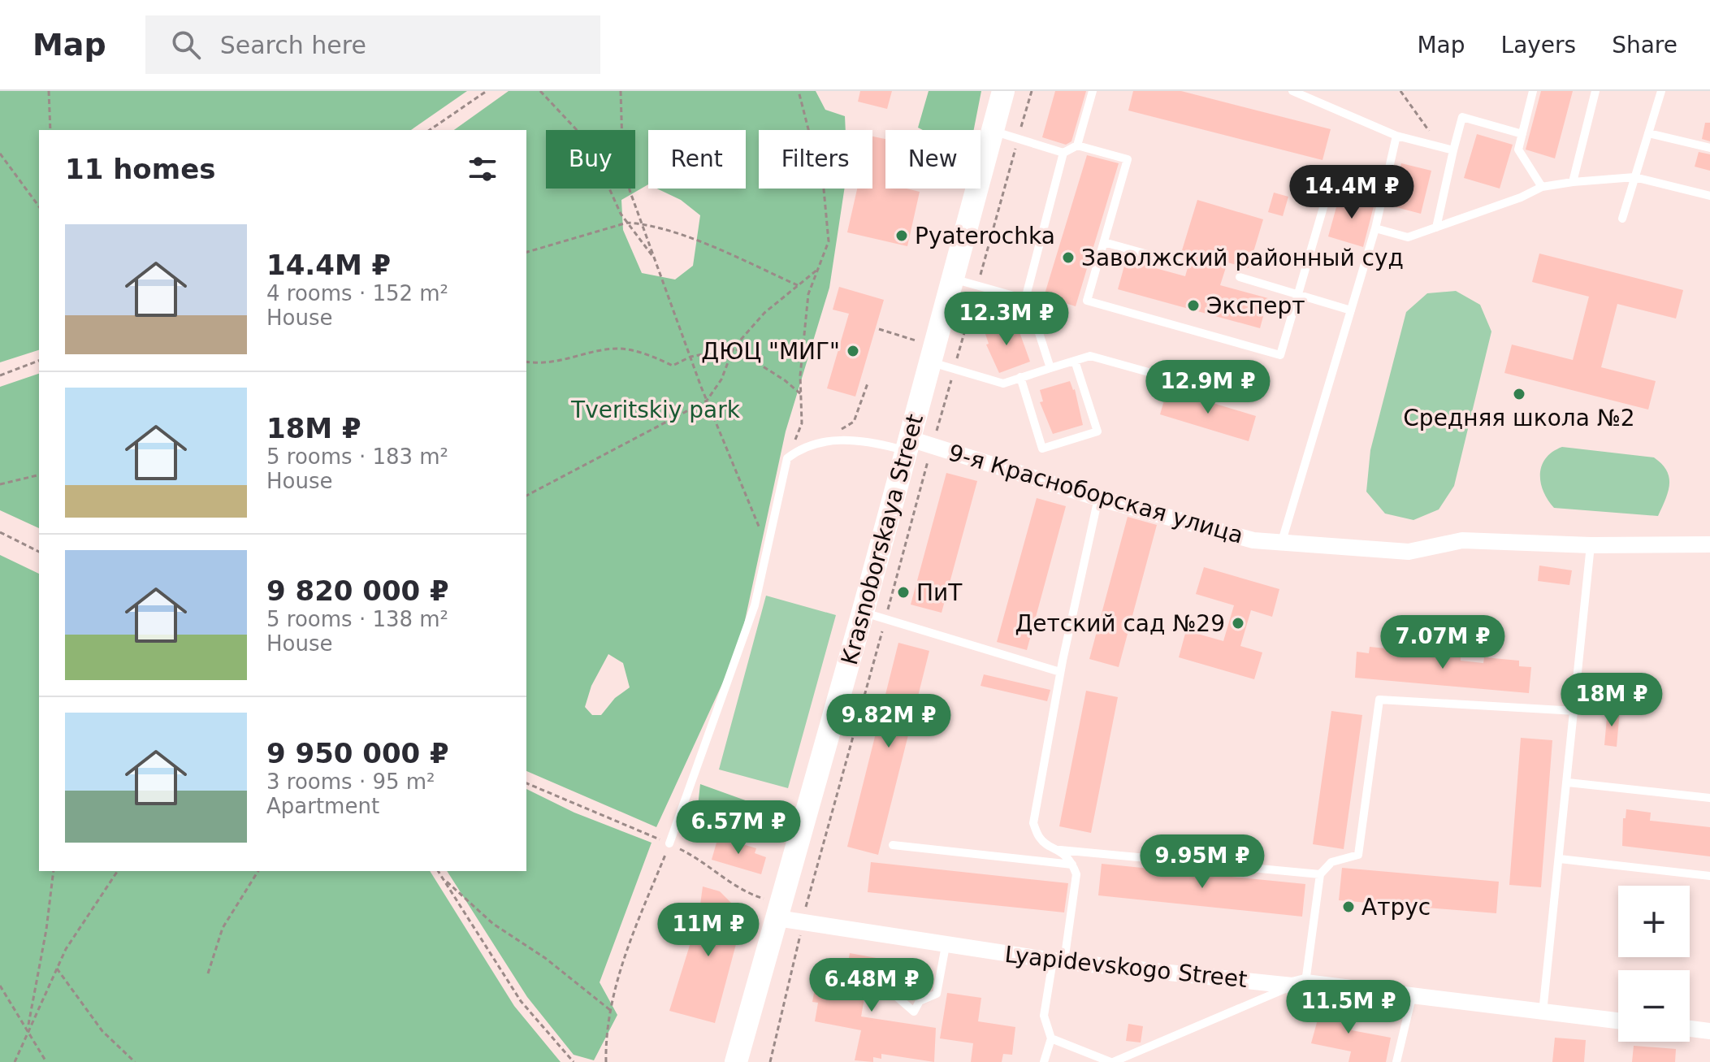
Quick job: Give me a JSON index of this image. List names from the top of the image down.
{
  "streets": {
    "street": ["9-я Красноборская улица", "Krasnoborskaya Street", "Lyapidevskogo Street"]
  },
  "crossings": [
    ["9-я Красноборская улица", "Krasnoborskaya Street"],
    ["Krasnoborskaya Street", "Lyapidevskogo Street"]
  ],
  "parks": ["Tveritskiy park"],
  "places": [
    "Pyaterochka",
    "Заволжский районный суд",
    "Эксперт",
    "ДЮЦ \"МИГ\"",
    "Средняя школа №2",
    "ПиТ",
    "Детский сад №29",
    "Атрус"
  ],
  "page": {
    "header": "Map",
    "search": "Search here",
    "nav": ["Map", "Layers", "Share"],
    "chip": [
      "Buy",
      "Rent",
      "Filters",
      "New"
    ],
    "heading": "11 homes",
    "price": [
      "14.4M ₽",
      "12.3M ₽",
      "12.9M ₽",
      "7.07M ₽",
      "18M ₽",
      "9.82M ₽",
      "6.57M ₽",
      "9.95M ₽",
      "11M ₽",
      "6.48M ₽",
      "11.5M ₽"
    ],
    "list": [
      {
        "name": "14.4M ₽",
        "note": "4 rooms · 152 m² · House"
      },
      {
        "name": "18M ₽",
        "note": "5 rooms · 183 m² · House"
      },
      {
        "name": "9 820 000 ₽",
        "note": "5 rooms · 138 m² · House"
      },
      {
        "name": "9 950 000 ₽",
        "note": "3 rooms · 95 m² · Apartment"
      }
    ],
    "map_buttons": ["+", "−"]
  }
}
